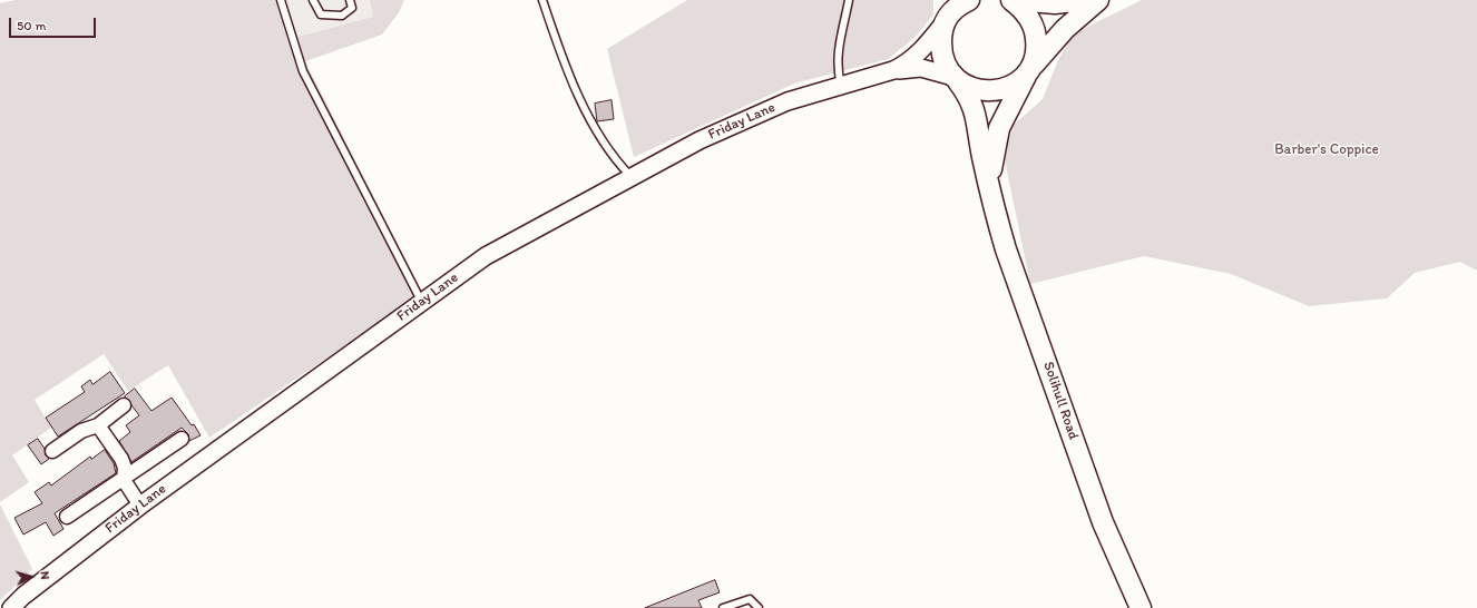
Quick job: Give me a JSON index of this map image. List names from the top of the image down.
{
  "streets": {
    "main road": ["Solihull Road"],
    "street": ["Friday Lane"]
  },
  "crossings": [
    ["Friday Lane", "Solihull Road"]
  ],
  "parks": ["Barber's Coppice"],
  "scale_bar": "50 m",
  "north": "right"
}
